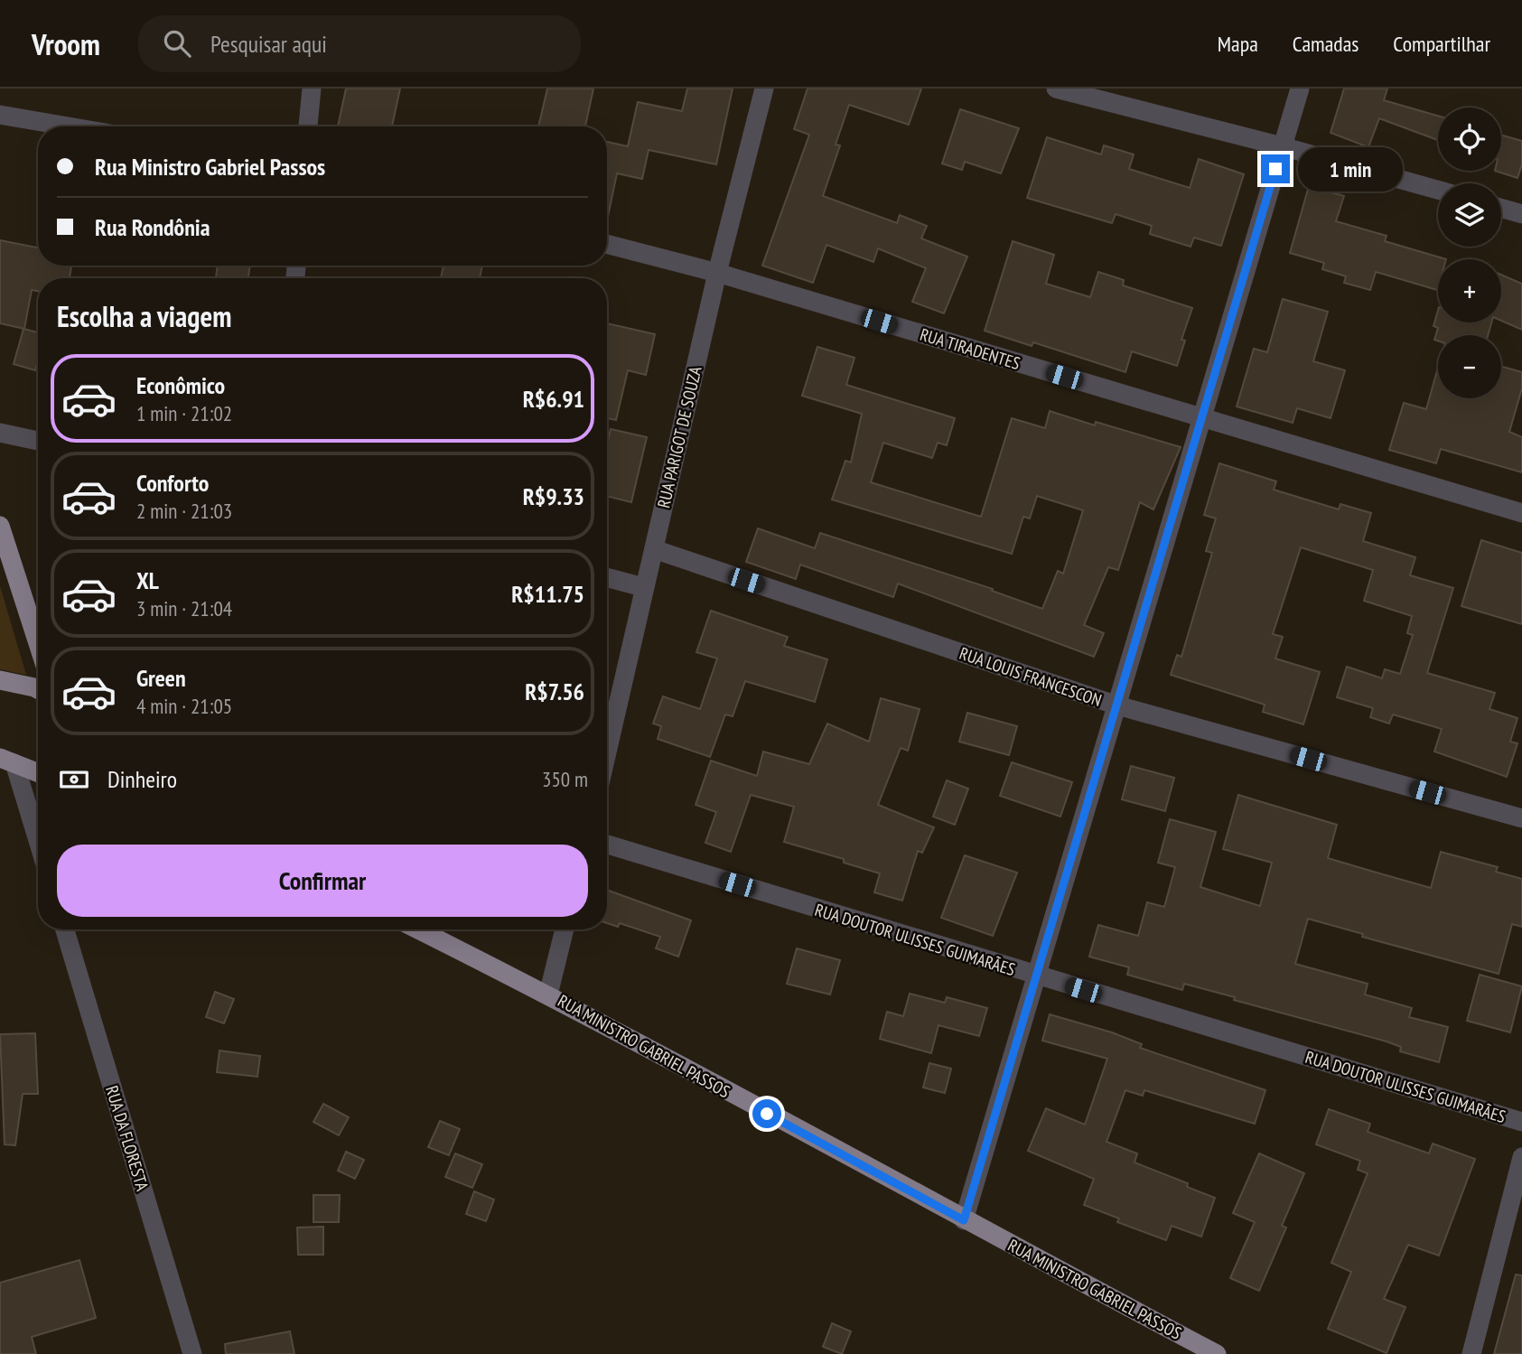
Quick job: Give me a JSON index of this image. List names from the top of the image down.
{
  "streets": {
    "main road": ["RUA MINISTRO GABRIEL PASSOS"],
    "street": [
      "RUA TIRADENTES",
      "RUA PARIGOT DE SOUZA",
      "RUA LOUIS FRANCESCON",
      "RUA DOUTOR ULISSES GUIMARÃES",
      "RUA DA FLORESTA"
    ]
  },
  "crossings": [
    ["RUA TIRADENTES", "RUA PARIGOT DE SOUZA"],
    ["RUA PARIGOT DE SOUZA", "RUA LOUIS FRANCESCON"]
  ],
  "page": {
    "header": "Vroom",
    "search": "Pesquisar aqui",
    "nav": ["Mapa", "Camadas", "Compartilhar"],
    "map_buttons": ["+", "−"],
    "banner": ["Rua Ministro Gabriel Passos", "Rua Rondônia"],
    "bubble": "1 min",
    "heading": "Escolha a viagem",
    "list": [
      {
        "name": "Econômico",
        "note": "1 min · 21:02",
        "value": "R$6.91"
      },
      {
        "name": "Conforto",
        "note": "2 min · 21:03",
        "value": "R$9.33"
      },
      {
        "name": "XL",
        "note": "3 min · 21:04",
        "value": "R$11.75"
      },
      {
        "name": "Green",
        "note": "4 min · 21:05",
        "value": "R$7.56"
      }
    ],
    "pay": ["Dinheiro", "350 m"],
    "buttons": "Confirmar"
  }
}
